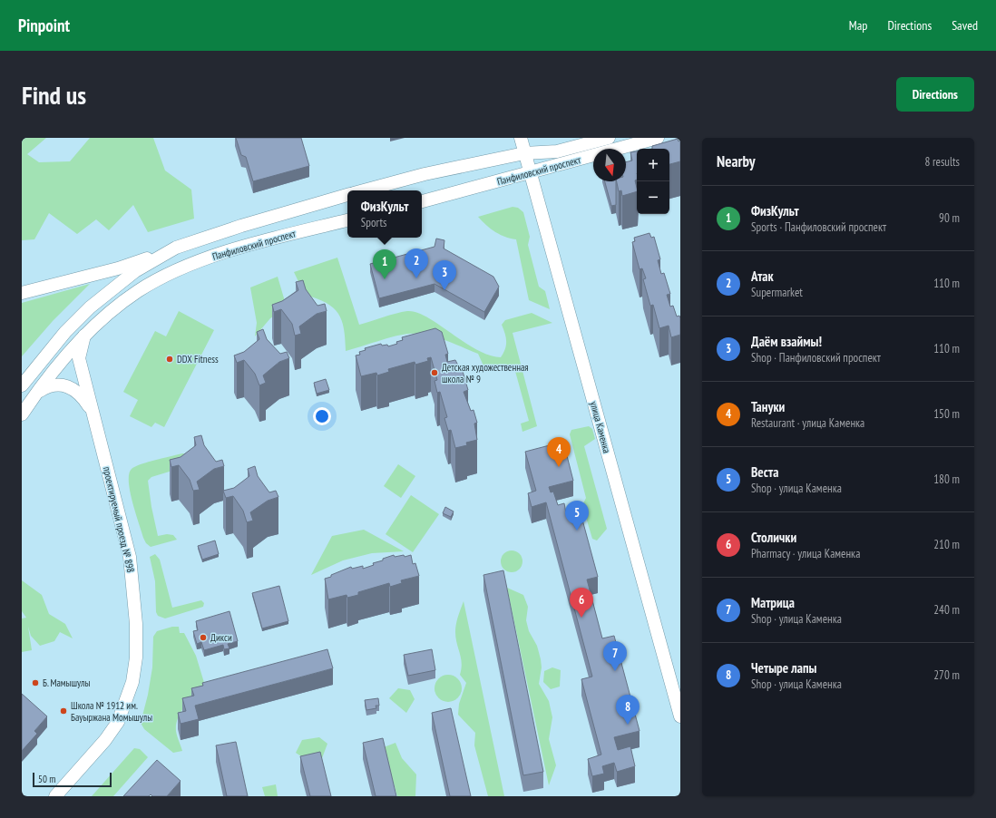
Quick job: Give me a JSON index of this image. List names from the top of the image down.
{
  "streets": {
    "main road": ["Панфиловский проспект", "улица Каменка", "проектируемый проезд № 898"]
  },
  "crossings": [
    ["Панфиловский проспект", "улица Каменка"],
    ["Панфиловский проспект", "проектируемый проезд № 898"]
  ],
  "places": [
    "DDX Fitness",
    "Детская художественная школа № 9",
    "Дикси",
    "Б. Мамышулы",
    "Школа № 1912 им. Бауыржана Момышулы"
  ],
  "scale_bar": "50 m",
  "north": "bottom",
  "page": {
    "header": "Pinpoint",
    "nav": ["Map", "Directions", "Saved"],
    "buttons": "Directions",
    "title": "Find us",
    "heading": ["Nearby", "8 results"],
    "map_buttons": ["+", "−"],
    "list": [
      {
        "mark": "1",
        "name": "ФизКульт",
        "note": "Sports · Панфиловский проспект",
        "value": "90 m"
      },
      {
        "mark": "2",
        "name": "Атак",
        "note": "Supermarket",
        "value": "110 m"
      },
      {
        "mark": "3",
        "name": "Даём взаймы!",
        "note": "Shop · Панфиловский проспект",
        "value": "110 m"
      },
      {
        "mark": "4",
        "name": "Тануки",
        "note": "Restaurant · улица Каменка",
        "value": "150 m"
      },
      {
        "mark": "5",
        "name": "Веста",
        "note": "Shop · улица Каменка",
        "value": "180 m"
      },
      {
        "mark": "6",
        "name": "Столички",
        "note": "Pharmacy · улица Каменка",
        "value": "210 m"
      },
      {
        "mark": "7",
        "name": "Матрица",
        "note": "Shop · улица Каменка",
        "value": "240 m"
      },
      {
        "mark": "8",
        "name": "Четыре лапы",
        "note": "Shop · улица Каменка",
        "value": "270 m"
      }
    ],
    "popup": ["ФизКульт", "Sports"],
    "pins": [
      "2",
      "1",
      "3",
      "4",
      "5",
      "6",
      "7",
      "8"
    ],
    "scale": "50 m"
  }
}
